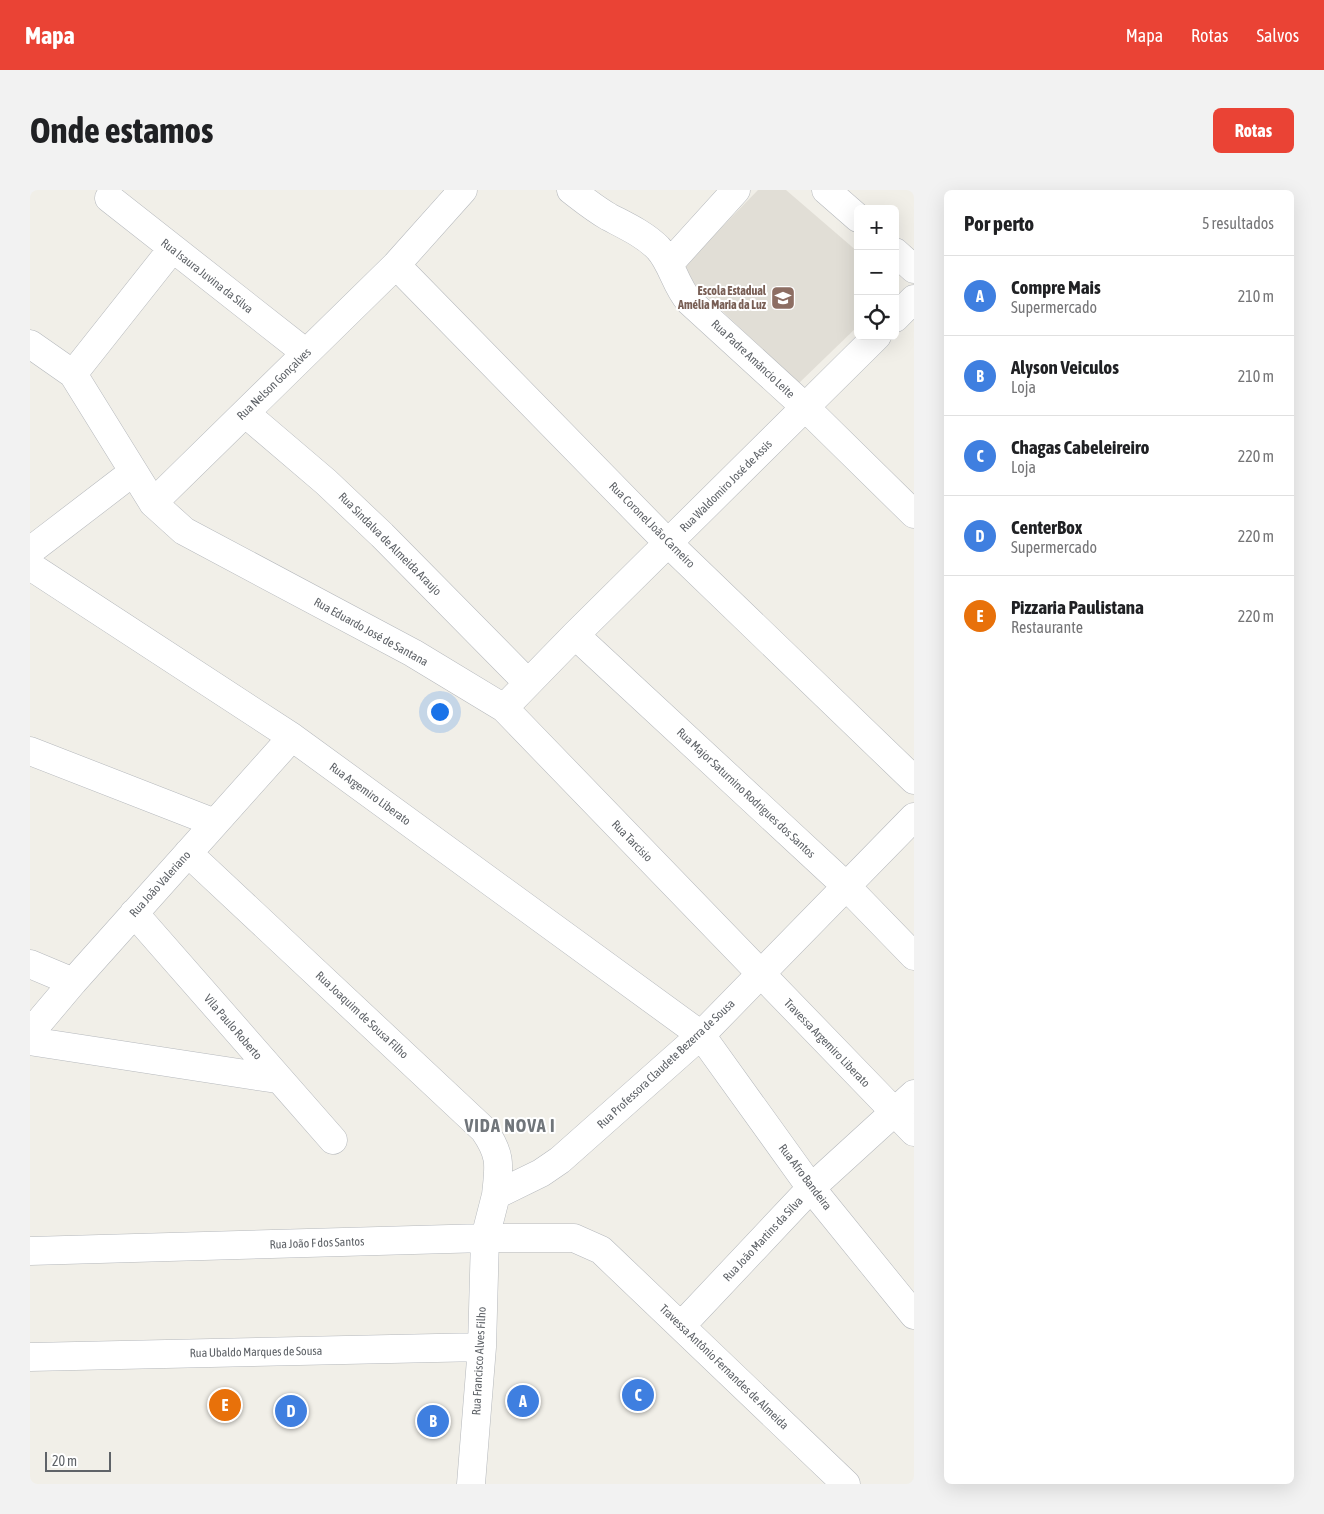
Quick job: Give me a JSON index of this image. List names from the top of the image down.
{
  "streets": {
    "street": [
      "Rua Isaura Juvina da Silva",
      "Rua Padre Amâncio Leite",
      "Rua Nelson Gonçalves",
      "Rua Waldomiro José de Assis",
      "Rua Coronel João Carneiro",
      "Rua Sindalva de Almeida Araujo",
      "Rua Eduardo José de Santana",
      "Rua Major Saturnino Rodrigues dos Santos",
      "Rua Argemiro Liberato",
      "Rua Tarcisio",
      "Rua João Valeriano",
      "Rua Joaquim de Sousa Filho",
      "Vila Paulo Roberto",
      "Travessa Argemiro Liberato",
      "Rua Professora Claudete Bezerra de Sousa",
      "Rua Afro Bandeira",
      "Rua Joāo Martins da Silva",
      "Rua João F dos Santos",
      "Rua Ubaldo Marques de Sousa",
      "Rua Francisco Alves Filho",
      "Travessa Antônio Fernandes de Almeida"
    ]
  },
  "crossings": [
    ["Rua Isaura Juvina da Silva", "Rua Nelson Gonçalves"],
    ["Rua Padre Amâncio Leite", "Rua Waldomiro José de Assis"],
    ["Rua Nelson Gonçalves", "Rua Coronel João Carneiro"],
    ["Rua Nelson Gonçalves", "Rua Sindalva de Almeida Araujo"],
    ["Rua Nelson Gonçalves", "Rua Eduardo José de Santana"],
    ["Rua Waldomiro José de Assis", "Rua Coronel João Carneiro"],
    ["Rua Waldomiro José de Assis", "Rua Major Saturnino Rodrigues dos Santos"],
    ["Rua Eduardo José de Santana", "Rua Tarcisio"],
    ["Rua Major Saturnino Rodrigues dos Santos", "Rua Professora Claudete Bezerra de Sousa"],
    ["Rua Argemiro Liberato", "Rua João Valeriano"],
    ["Rua Argemiro Liberato", "Rua Professora Claudete Bezerra de Sousa"],
    ["Rua Argemiro Liberato", "Rua Afro Bandeira"],
    ["Rua Tarcisio", "Travessa Argemiro Liberato"],
    ["Rua Tarcisio", "Rua Professora Claudete Bezerra de Sousa"],
    ["Rua João Valeriano", "Rua Joaquim de Sousa Filho"],
    ["Rua João Valeriano", "Vila Paulo Roberto"],
    ["Rua Joaquim de Sousa Filho", "Rua Professora Claudete Bezerra de Sousa"],
    ["Travessa Argemiro Liberato", "Rua Professora Claudete Bezerra de Sousa"],
    ["Travessa Argemiro Liberato", "Rua Joāo Martins da Silva"],
    ["Rua Professora Claudete Bezerra de Sousa", "Rua Afro Bandeira"],
    ["Rua Afro Bandeira", "Rua Joāo Martins da Silva"],
    ["Rua Joāo Martins da Silva", "Travessa Antônio Fernandes de Almeida"],
    ["Rua João F dos Santos", "Rua Francisco Alves Filho"],
    ["Rua João F dos Santos", "Travessa Antônio Fernandes de Almeida"],
    ["Rua Ubaldo Marques de Sousa", "Rua Francisco Alves Filho"]
  ],
  "districts": ["VIDA NOVA I"],
  "places": {
    "school or university": ["Escola Estadual Amélia Maria da Luz"]
  },
  "scale_bar": "20 m",
  "page": {
    "header": "Mapa",
    "nav": ["Mapa", "Rotas", "Salvos"],
    "buttons": "Rotas",
    "title": "Onde estamos",
    "heading": ["Por perto", "5 resultados"],
    "map_buttons": ["+", "−"],
    "list": [
      {
        "mark": "A",
        "name": "Compre Mais",
        "note": "Supermercado",
        "value": "210 m"
      },
      {
        "mark": "B",
        "name": "Alyson Veiculos",
        "note": "Loja",
        "value": "210 m"
      },
      {
        "mark": "C",
        "name": "Chagas Cabeleireiro",
        "note": "Loja",
        "value": "220 m"
      },
      {
        "mark": "D",
        "name": "CenterBox",
        "note": "Supermercado",
        "value": "220 m"
      },
      {
        "mark": "E",
        "name": "Pizzaria Paulistana",
        "note": "Restaurante",
        "value": "220 m"
      }
    ],
    "pins": [
      "C",
      "A",
      "E",
      "D",
      "B"
    ],
    "scale": "20 m"
  }
}
